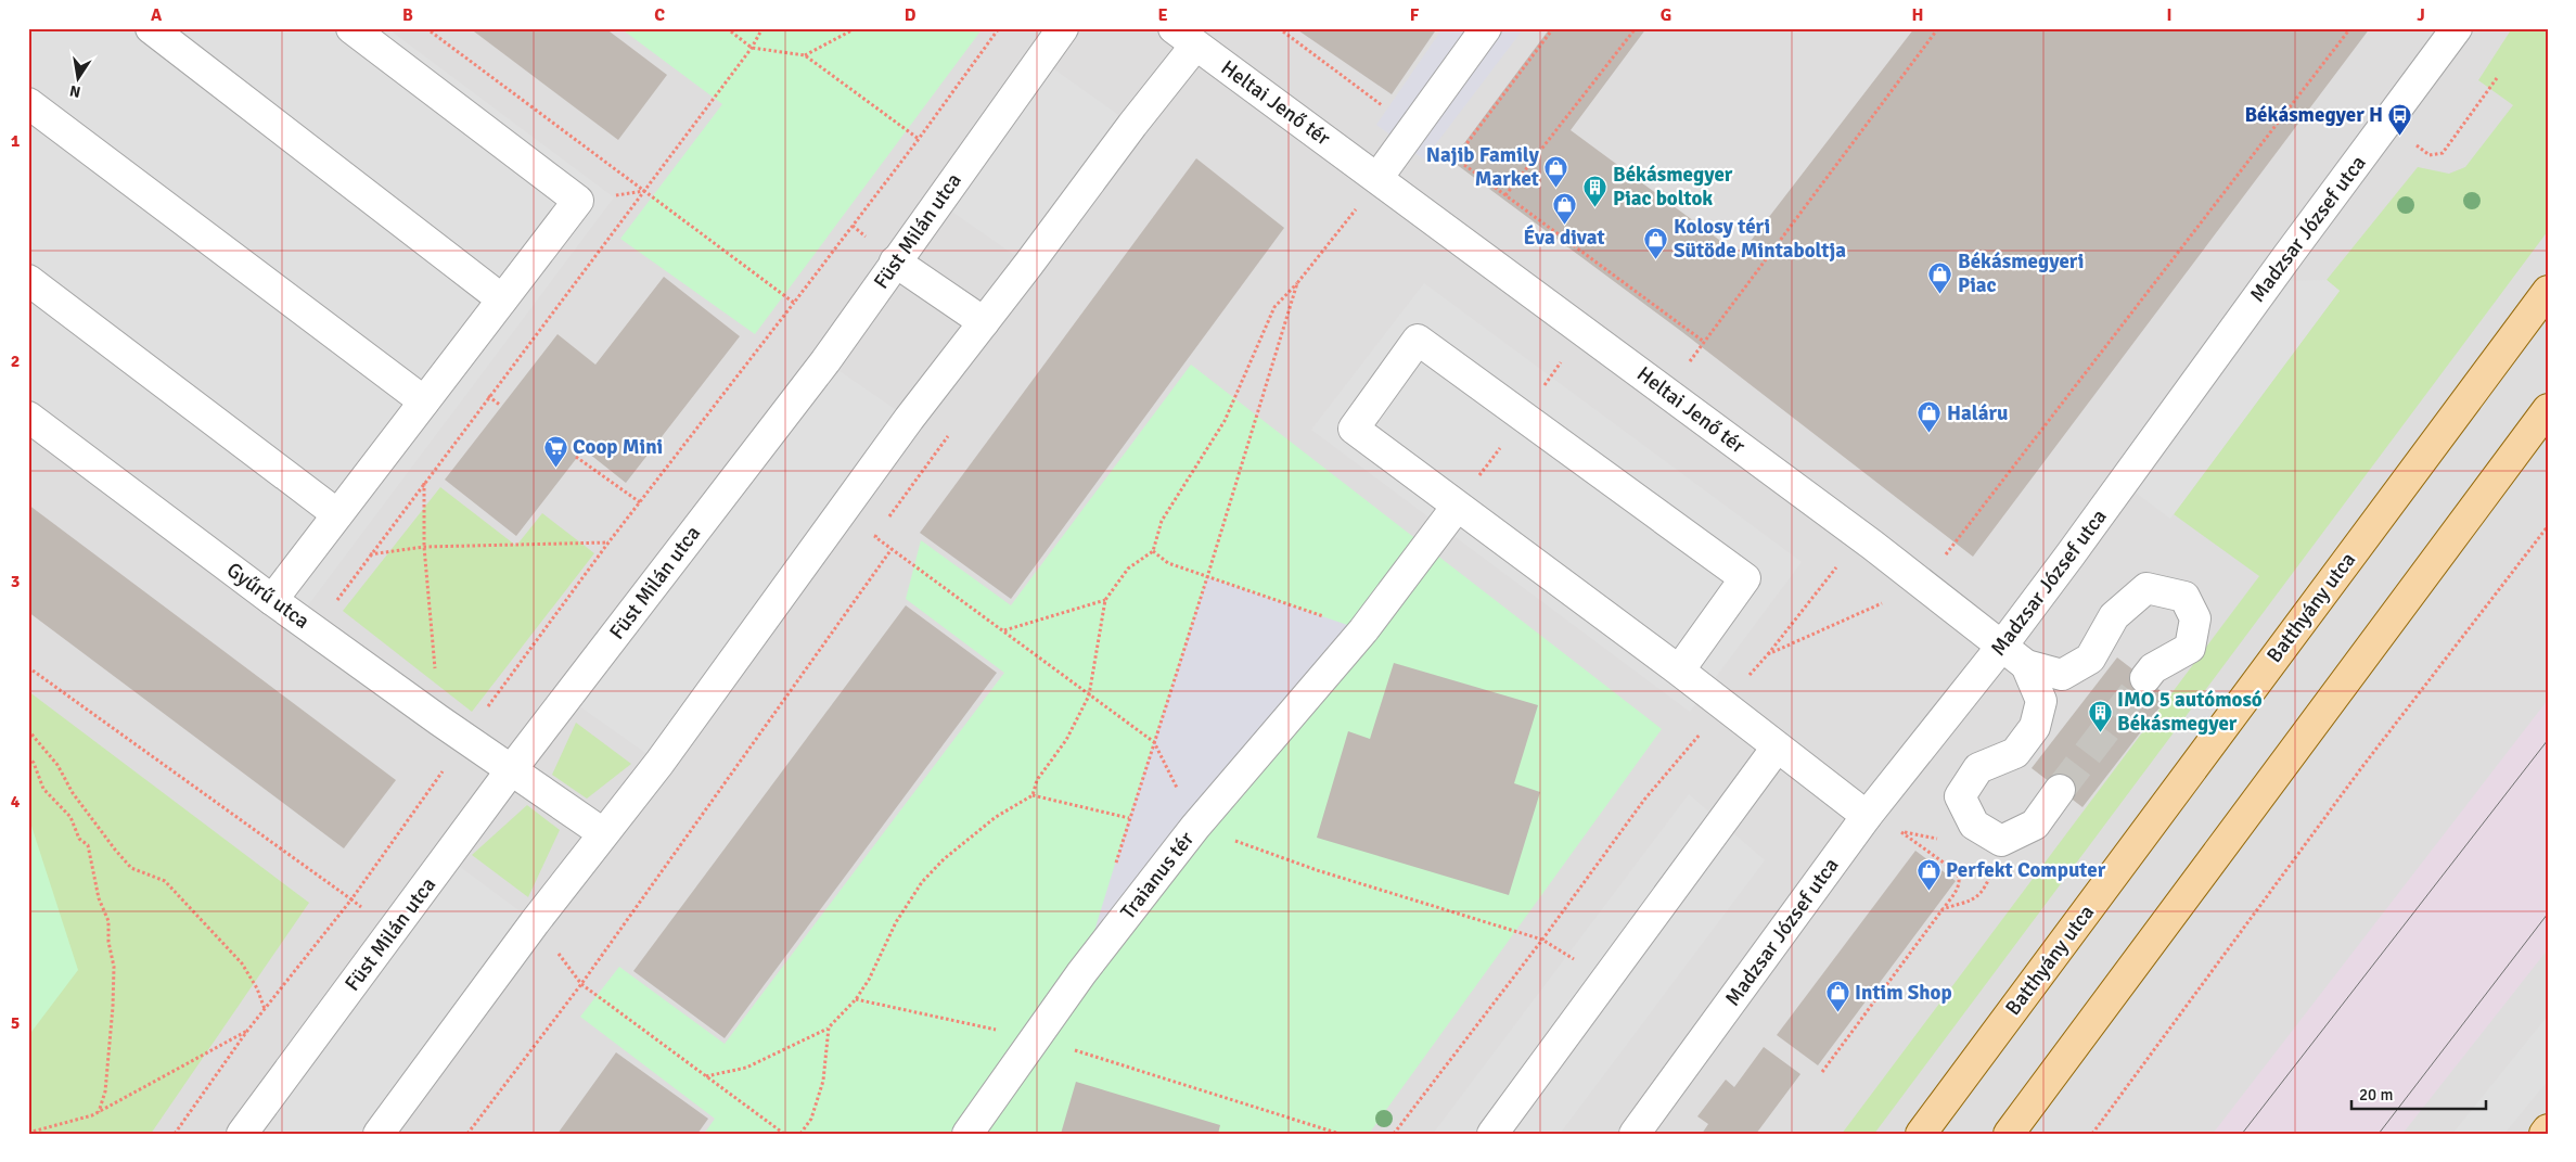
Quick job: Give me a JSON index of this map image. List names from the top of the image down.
{
  "streets": {
    "main road": ["Batthyány utca"],
    "street": [
      "Heltai Jenő tér",
      "Madzsar József utca",
      "Füst Milán utca",
      "Gyűrű utca",
      "Traianus tér"
    ]
  },
  "crossings": [
    ["Heltai Jenő tér", "Madzsar József utca"],
    ["Füst Milán utca", "Gyűrű utca"]
  ],
  "places": {
    "bus stop": ["Békásmegyer H"],
    "shop": [
      "Najib Family Market",
      "Éva divat",
      "Kolosy téri Sütöde Mintaboltja",
      "Békásmegyeri Piac",
      "Haláru",
      "Perfekt Computer",
      "Intim Shop"
    ],
    "building": ["Békásmegyer Piac boltok", "IMO 5 autómosó Békásmegyer"],
    "supermarket": ["Coop Mini"]
  },
  "scale_bar": "20 m",
  "north": "bottom",
  "grid": {
    "columns": [
      "A",
      "B",
      "C",
      "D",
      "E",
      "F",
      "G",
      "H",
      "I",
      "J"
    ],
    "rows": [
      "1",
      "2",
      "3",
      "4",
      "5"
    ]
  }
}
